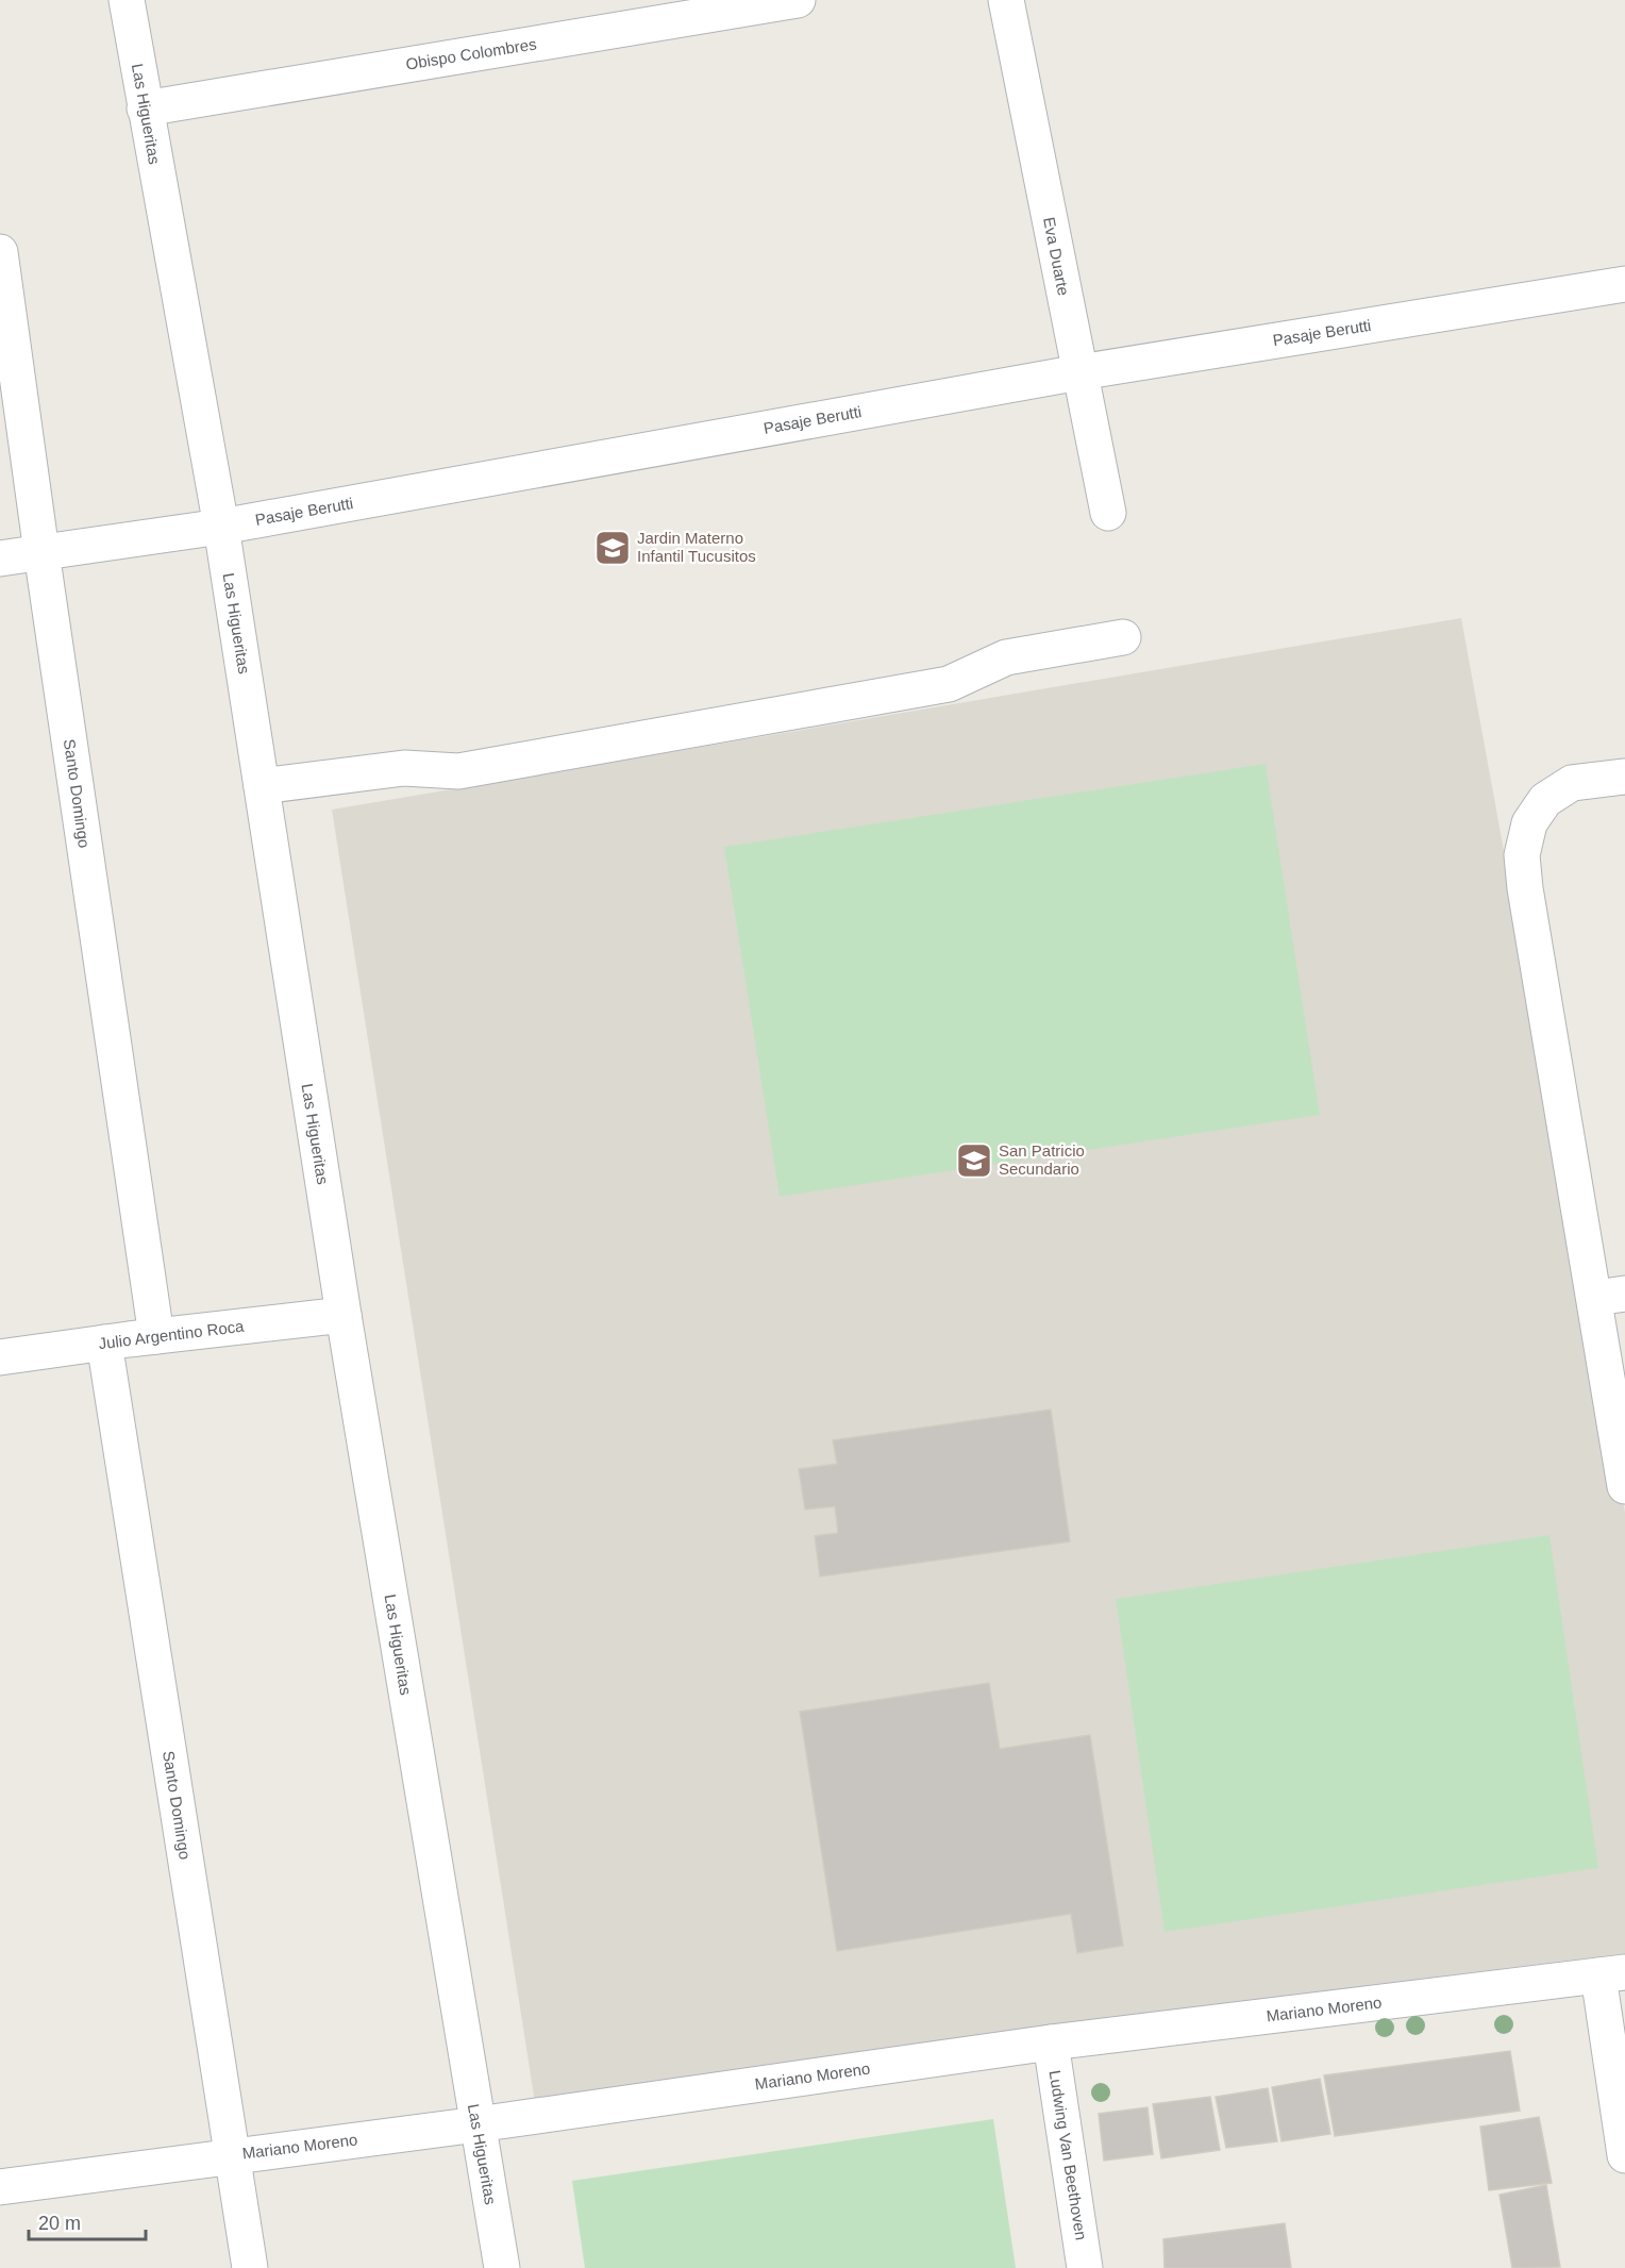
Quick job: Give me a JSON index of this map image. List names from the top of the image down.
{
  "streets": {
    "street": [
      "Obispo Colombres",
      "Las Higueritas",
      "Eva Duarte",
      "Pasaje Berutti",
      "Santo Domingo",
      "Julio Argentino Roca",
      "Mariano Moreno",
      "Ludwing Van Beethoven"
    ]
  },
  "crossings": [
    ["Obispo Colombres", "Las Higueritas"],
    ["Las Higueritas", "Pasaje Berutti"],
    ["Las Higueritas", "Julio Argentino Roca"],
    ["Las Higueritas", "Mariano Moreno"],
    ["Eva Duarte", "Pasaje Berutti"],
    ["Pasaje Berutti", "Santo Domingo"],
    ["Santo Domingo", "Julio Argentino Roca"],
    ["Santo Domingo", "Mariano Moreno"],
    ["Mariano Moreno", "Ludwing Van Beethoven"]
  ],
  "places": {
    "school or university": ["Jardin Materno Infantil Tucusitos", "San Patricio Secundario"]
  },
  "scale_bar": "20 m"
}
